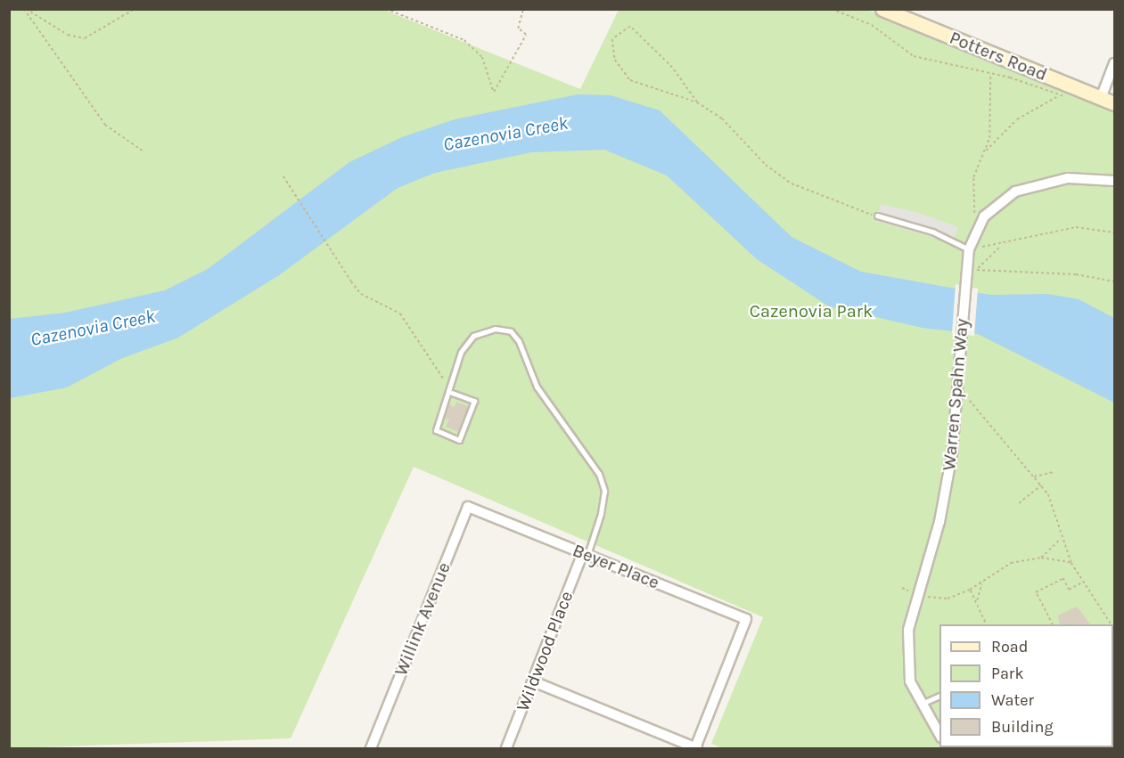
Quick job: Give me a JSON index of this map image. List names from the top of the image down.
{
  "streets": {
    "street": [
      "Potters Road",
      "Warren Spahn Way",
      "Beyer Place",
      "Willink Avenue",
      "Wildwood Place"
    ]
  },
  "crossings": [
    ["Beyer Place", "Willink Avenue"],
    ["Beyer Place", "Wildwood Place"]
  ],
  "water": ["Cazenovia Creek"],
  "parks": ["Cazenovia Park"],
  "legend": [
    "Road",
    "Park",
    "Water",
    "Building"
  ]
}
